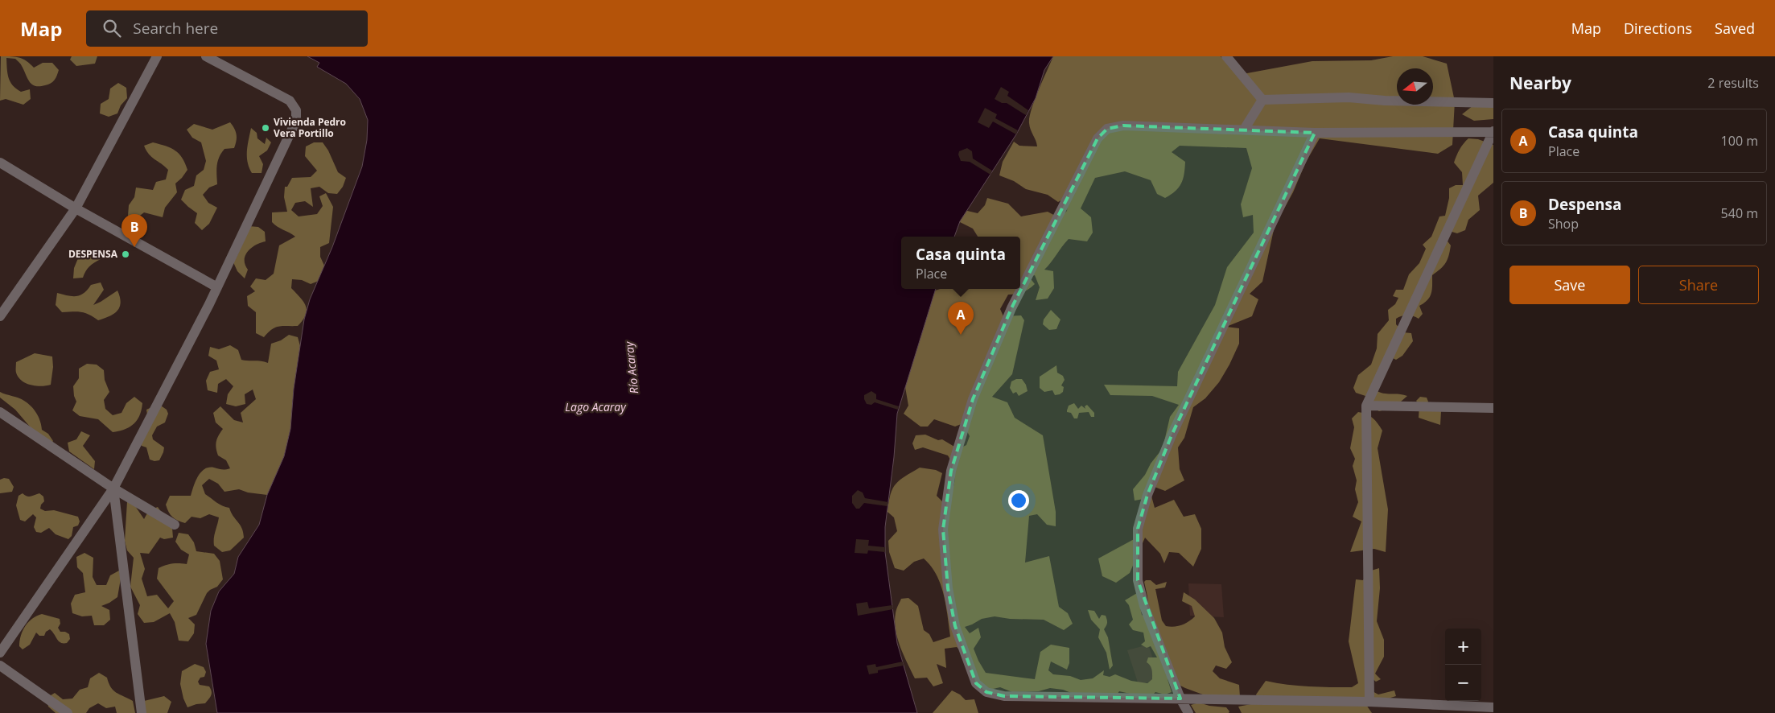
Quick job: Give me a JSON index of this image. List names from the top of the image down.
{
  "water": ["Río Acaray", "Lago Acaray"],
  "places": ["Vivienda Pedro Vera Portillo", "DESPENSA"],
  "north": "left",
  "page": {
    "header": "Map",
    "search": "Search here",
    "nav": ["Map", "Directions", "Saved"],
    "heading": ["Nearby", "2 results"],
    "list": [
      {
        "mark": "A",
        "name": "Casa quinta",
        "note": "Place",
        "value": "100 m"
      },
      {
        "mark": "B",
        "name": "Despensa",
        "note": "Shop",
        "value": "540 m"
      }
    ],
    "pins": ["B", "A"],
    "popup": ["Casa quinta", "Place"],
    "buttons": ["Save", "Share"],
    "map_buttons": ["+", "−"]
  }
}
